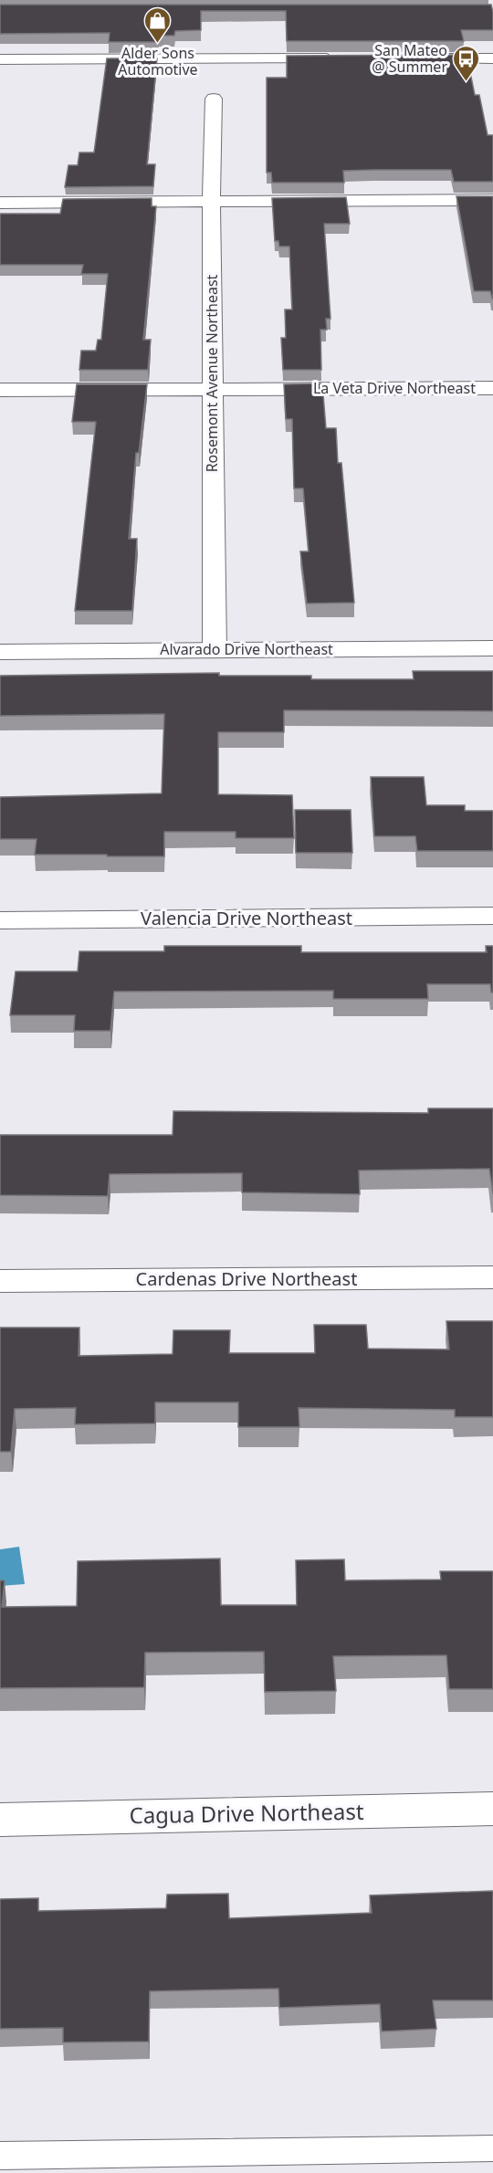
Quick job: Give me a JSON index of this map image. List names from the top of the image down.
{
  "streets": {
    "street": [
      "Rosemont Avenue Northeast",
      "La Veta Drive Northeast",
      "Alvarado Drive Northeast",
      "Valencia Drive Northeast",
      "Cardenas Drive Northeast",
      "Cagua Drive Northeast"
    ]
  },
  "crossings": [
    ["Rosemont Avenue Northeast", "La Veta Drive Northeast"],
    ["Rosemont Avenue Northeast", "Alvarado Drive Northeast"]
  ],
  "places": {
    "shop": ["Alder Sons Automotive"],
    "bus stop": ["San Mateo @ Summer"]
  }
}
